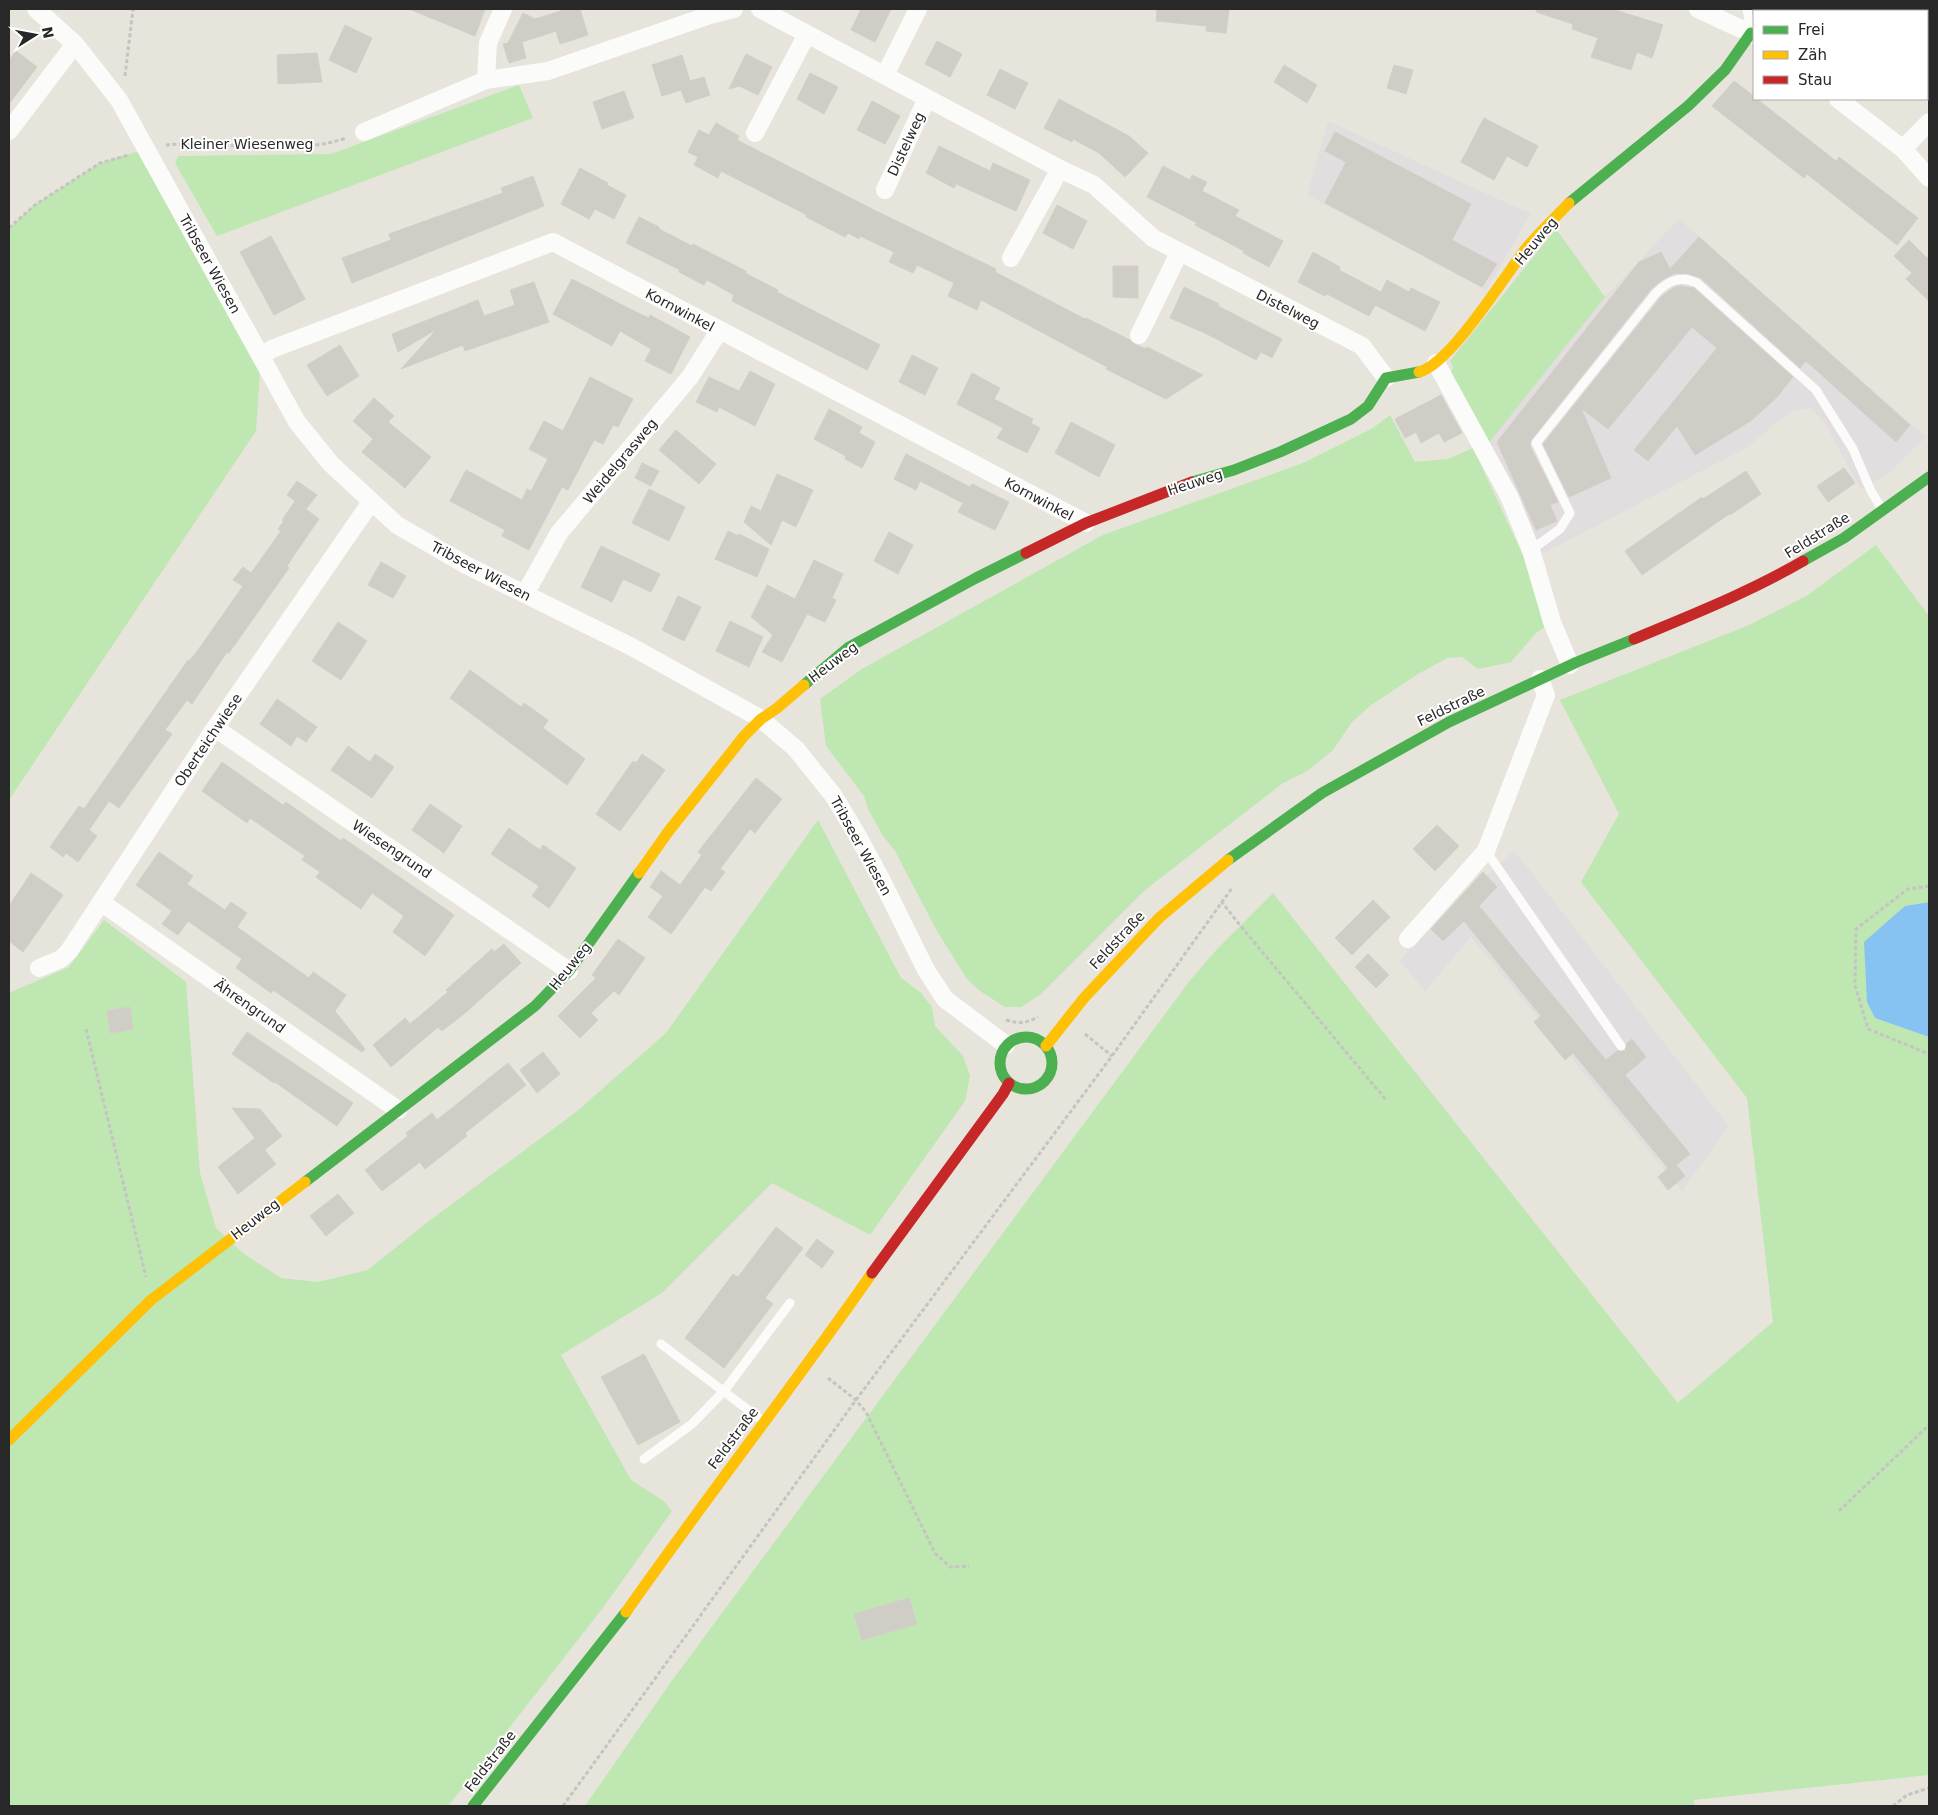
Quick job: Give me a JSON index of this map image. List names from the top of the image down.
{
  "streets": {
    "street": [
      "Distelweg",
      "Heuweg",
      "Tribseer Wiesen",
      "Kornwinkel",
      "Weidelgrasweg",
      "Feldstraße",
      "Oberteichwiese",
      "Wiesengrund",
      "Ährengrund"
    ],
    "path": ["Kleiner Wiesenweg"]
  },
  "crossings": [
    ["Kleiner Wiesenweg", "Tribseer Wiesen"],
    ["Distelweg", "Heuweg"],
    ["Heuweg", "Tribseer Wiesen"],
    ["Heuweg", "Kornwinkel"],
    ["Heuweg", "Wiesengrund"],
    ["Heuweg", "Ährengrund"],
    ["Tribseer Wiesen", "Kornwinkel"],
    ["Tribseer Wiesen", "Weidelgrasweg"],
    ["Tribseer Wiesen", "Feldstraße"],
    ["Tribseer Wiesen", "Oberteichwiese"],
    ["Kornwinkel", "Weidelgrasweg"],
    ["Oberteichwiese", "Wiesengrund"],
    ["Oberteichwiese", "Ährengrund"]
  ],
  "legend": ["Frei", "Zäh", "Stau"],
  "north": "right"
}
